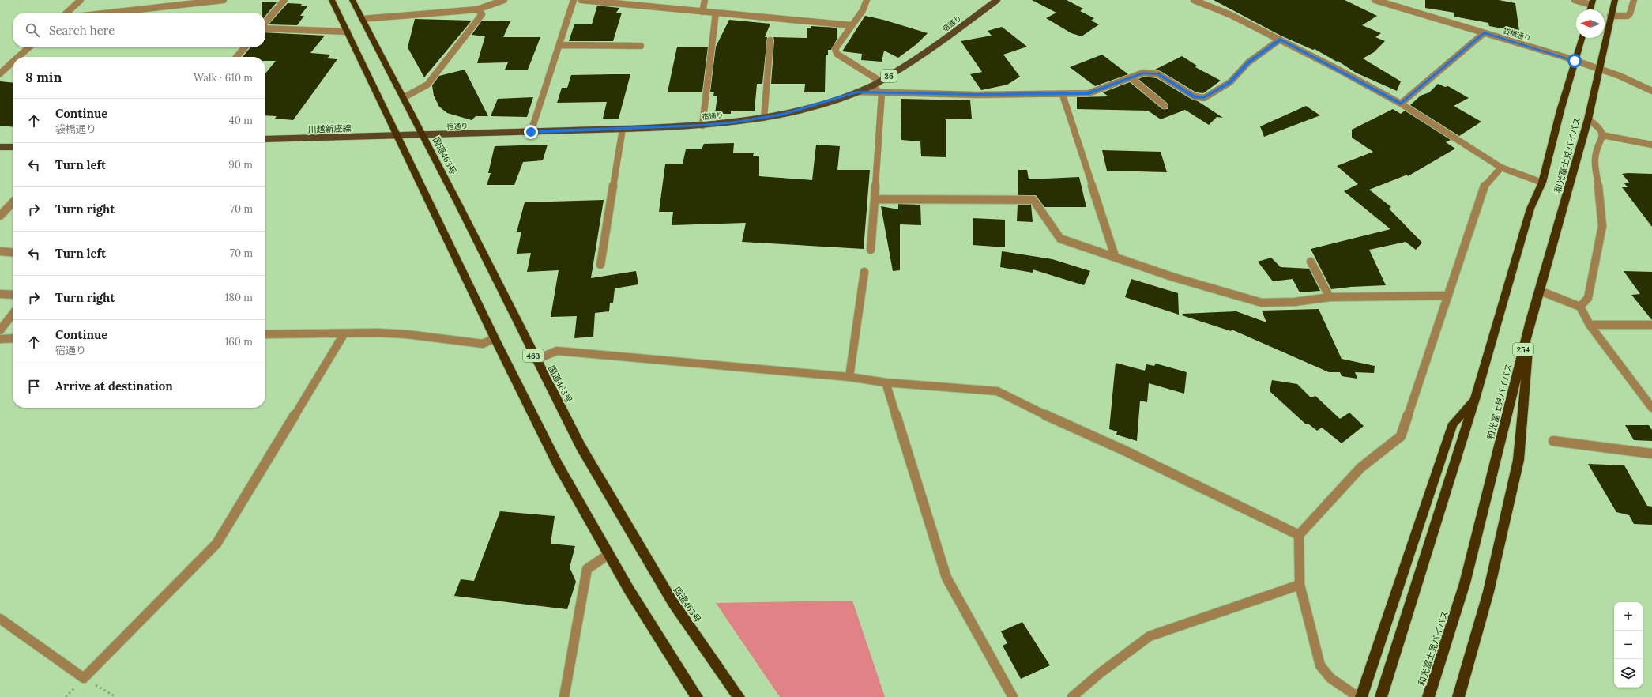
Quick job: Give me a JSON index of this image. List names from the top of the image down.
{
  "streets": {
    "highway": [
      "和光富士見バイパス",
      "国道463号",
      "254",
      "463"
    ],
    "main road": ["宿通り", "36", "川越新座線"],
    "street": ["袋橋通り"]
  },
  "crossings": [
    ["宿通り", "川越新座線"],
    ["宿通り", "国道463号"],
    ["袋橋通り", "和光富士見バイパス"]
  ],
  "north": "left",
  "page": {
    "search": "Search here",
    "heading": ["8 min", "Walk · 610 m"],
    "list": [
      ["Continue", "袋橋通り", "40 m"],
      ["Turn left", "90 m"],
      ["Turn right", "70 m"],
      ["Turn left", "70 m"],
      ["Turn right", "180 m"],
      ["Continue", "宿通り", "160 m"],
      "Arrive at destination"
    ],
    "map_buttons": ["+", "−"]
  }
}
